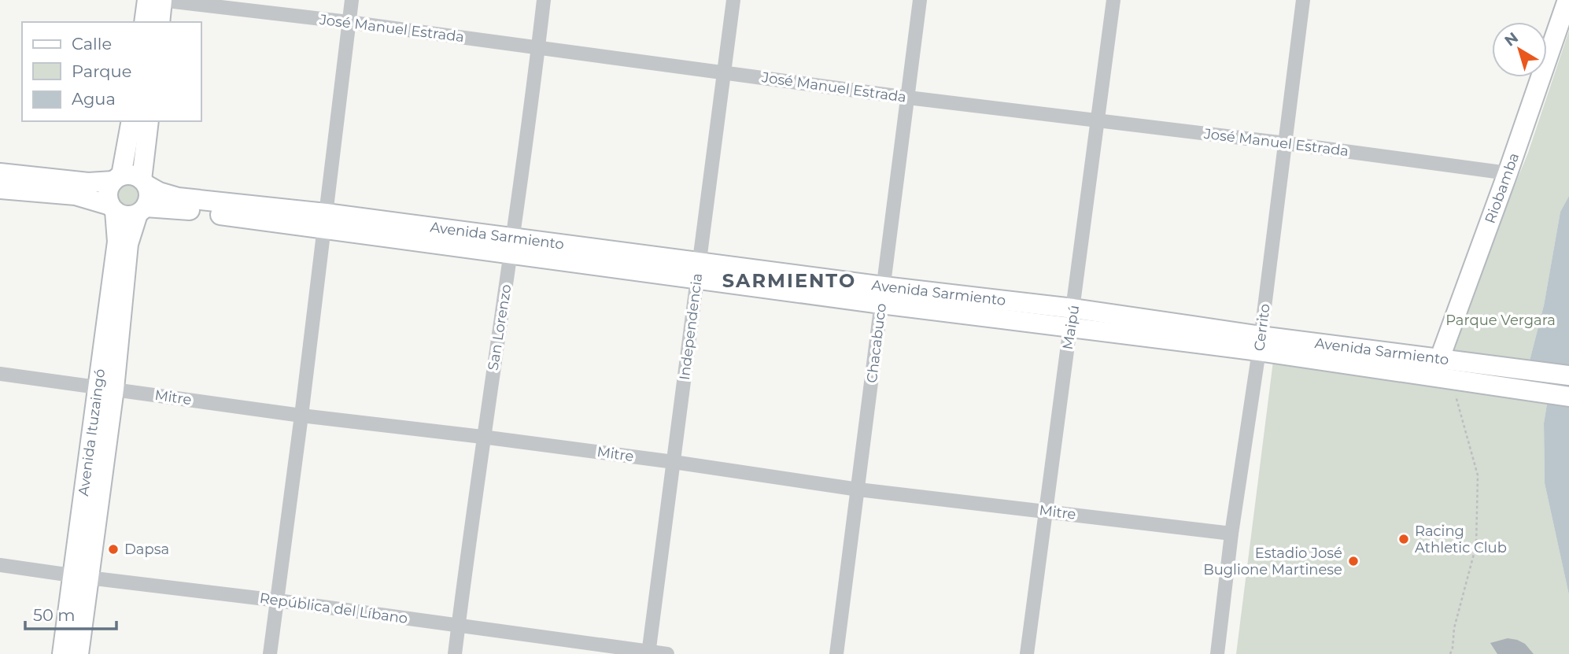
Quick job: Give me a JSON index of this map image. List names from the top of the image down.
{
  "streets": {
    "main road": ["Riobamba", "Avenida Sarmiento", "Avenida Ituzaingó"],
    "street": [
      "José Manuel Estrada",
      "Independencia",
      "San Lorenzo",
      "Maipú",
      "Cerrito",
      "Chacabuco",
      "Mitre",
      "República del Líbano"
    ]
  },
  "crossings": [
    ["José Manuel Estrada", "Riobamba"],
    ["José Manuel Estrada", "Independencia"],
    ["José Manuel Estrada", "San Lorenzo"],
    ["José Manuel Estrada", "Maipú"],
    ["José Manuel Estrada", "Cerrito"],
    ["José Manuel Estrada", "Chacabuco"],
    ["Riobamba", "Avenida Sarmiento"],
    ["Avenida Sarmiento", "Independencia"],
    ["Avenida Sarmiento", "San Lorenzo"],
    ["Avenida Sarmiento", "Maipú"],
    ["Avenida Sarmiento", "Cerrito"],
    ["Avenida Sarmiento", "Chacabuco"],
    ["Avenida Sarmiento", "Avenida Ituzaingó"],
    ["Independencia", "Mitre"],
    ["Independencia", "República del Líbano"],
    ["San Lorenzo", "Mitre"],
    ["San Lorenzo", "República del Líbano"],
    ["Maipú", "Mitre"],
    ["Cerrito", "Mitre"],
    ["Chacabuco", "Mitre"],
    ["Mitre", "Avenida Ituzaingó"],
    ["Avenida Ituzaingó", "República del Líbano"]
  ],
  "districts": ["SARMIENTO"],
  "parks": ["Parque Vergara"],
  "places": ["Racing Athletic Club", "Dapsa", "Estadio José Buglione Martinese"],
  "legend": ["Calle", "Parque", "Agua"],
  "scale_bar": "50 m",
  "north": "top left"
}
